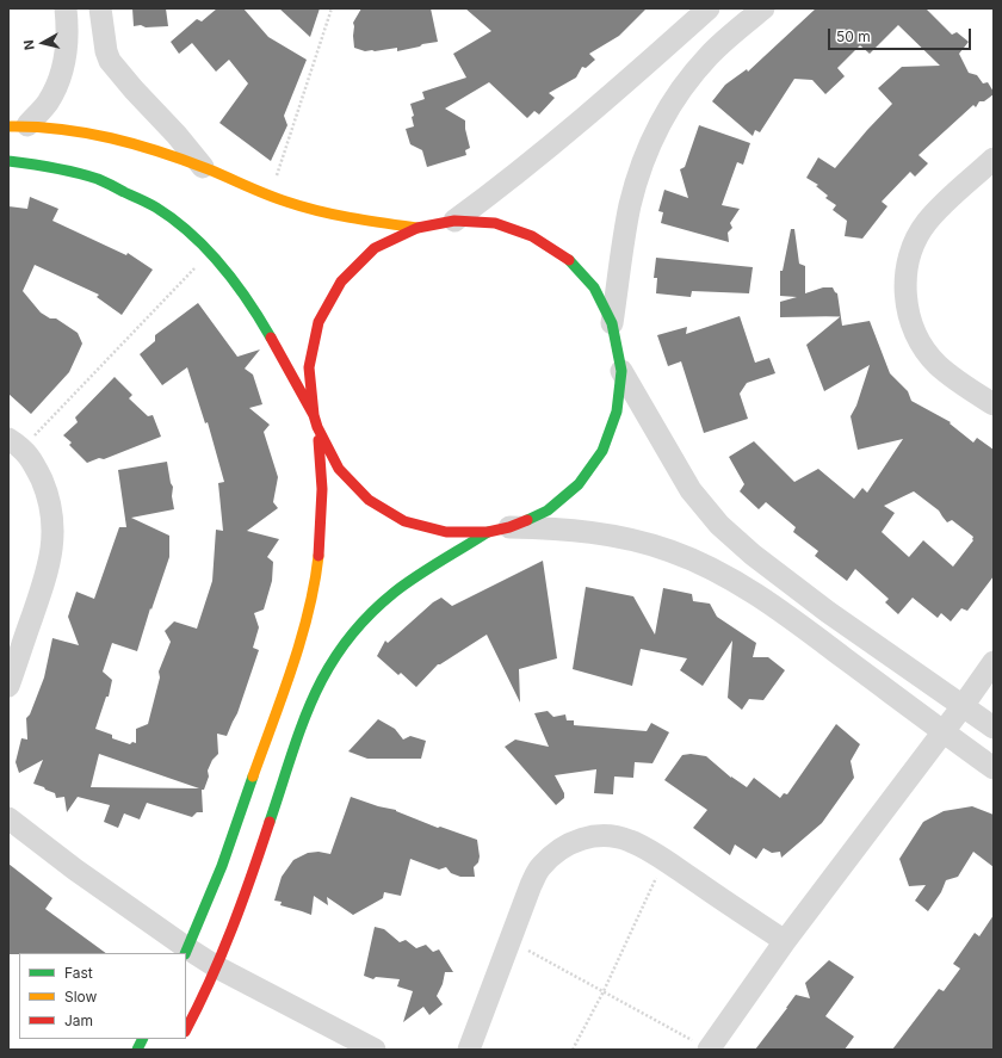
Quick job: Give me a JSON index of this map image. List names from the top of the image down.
{
  "legend": ["Fast", "Slow", "Jam"],
  "scale_bar": "50 m",
  "north": "left"
}
